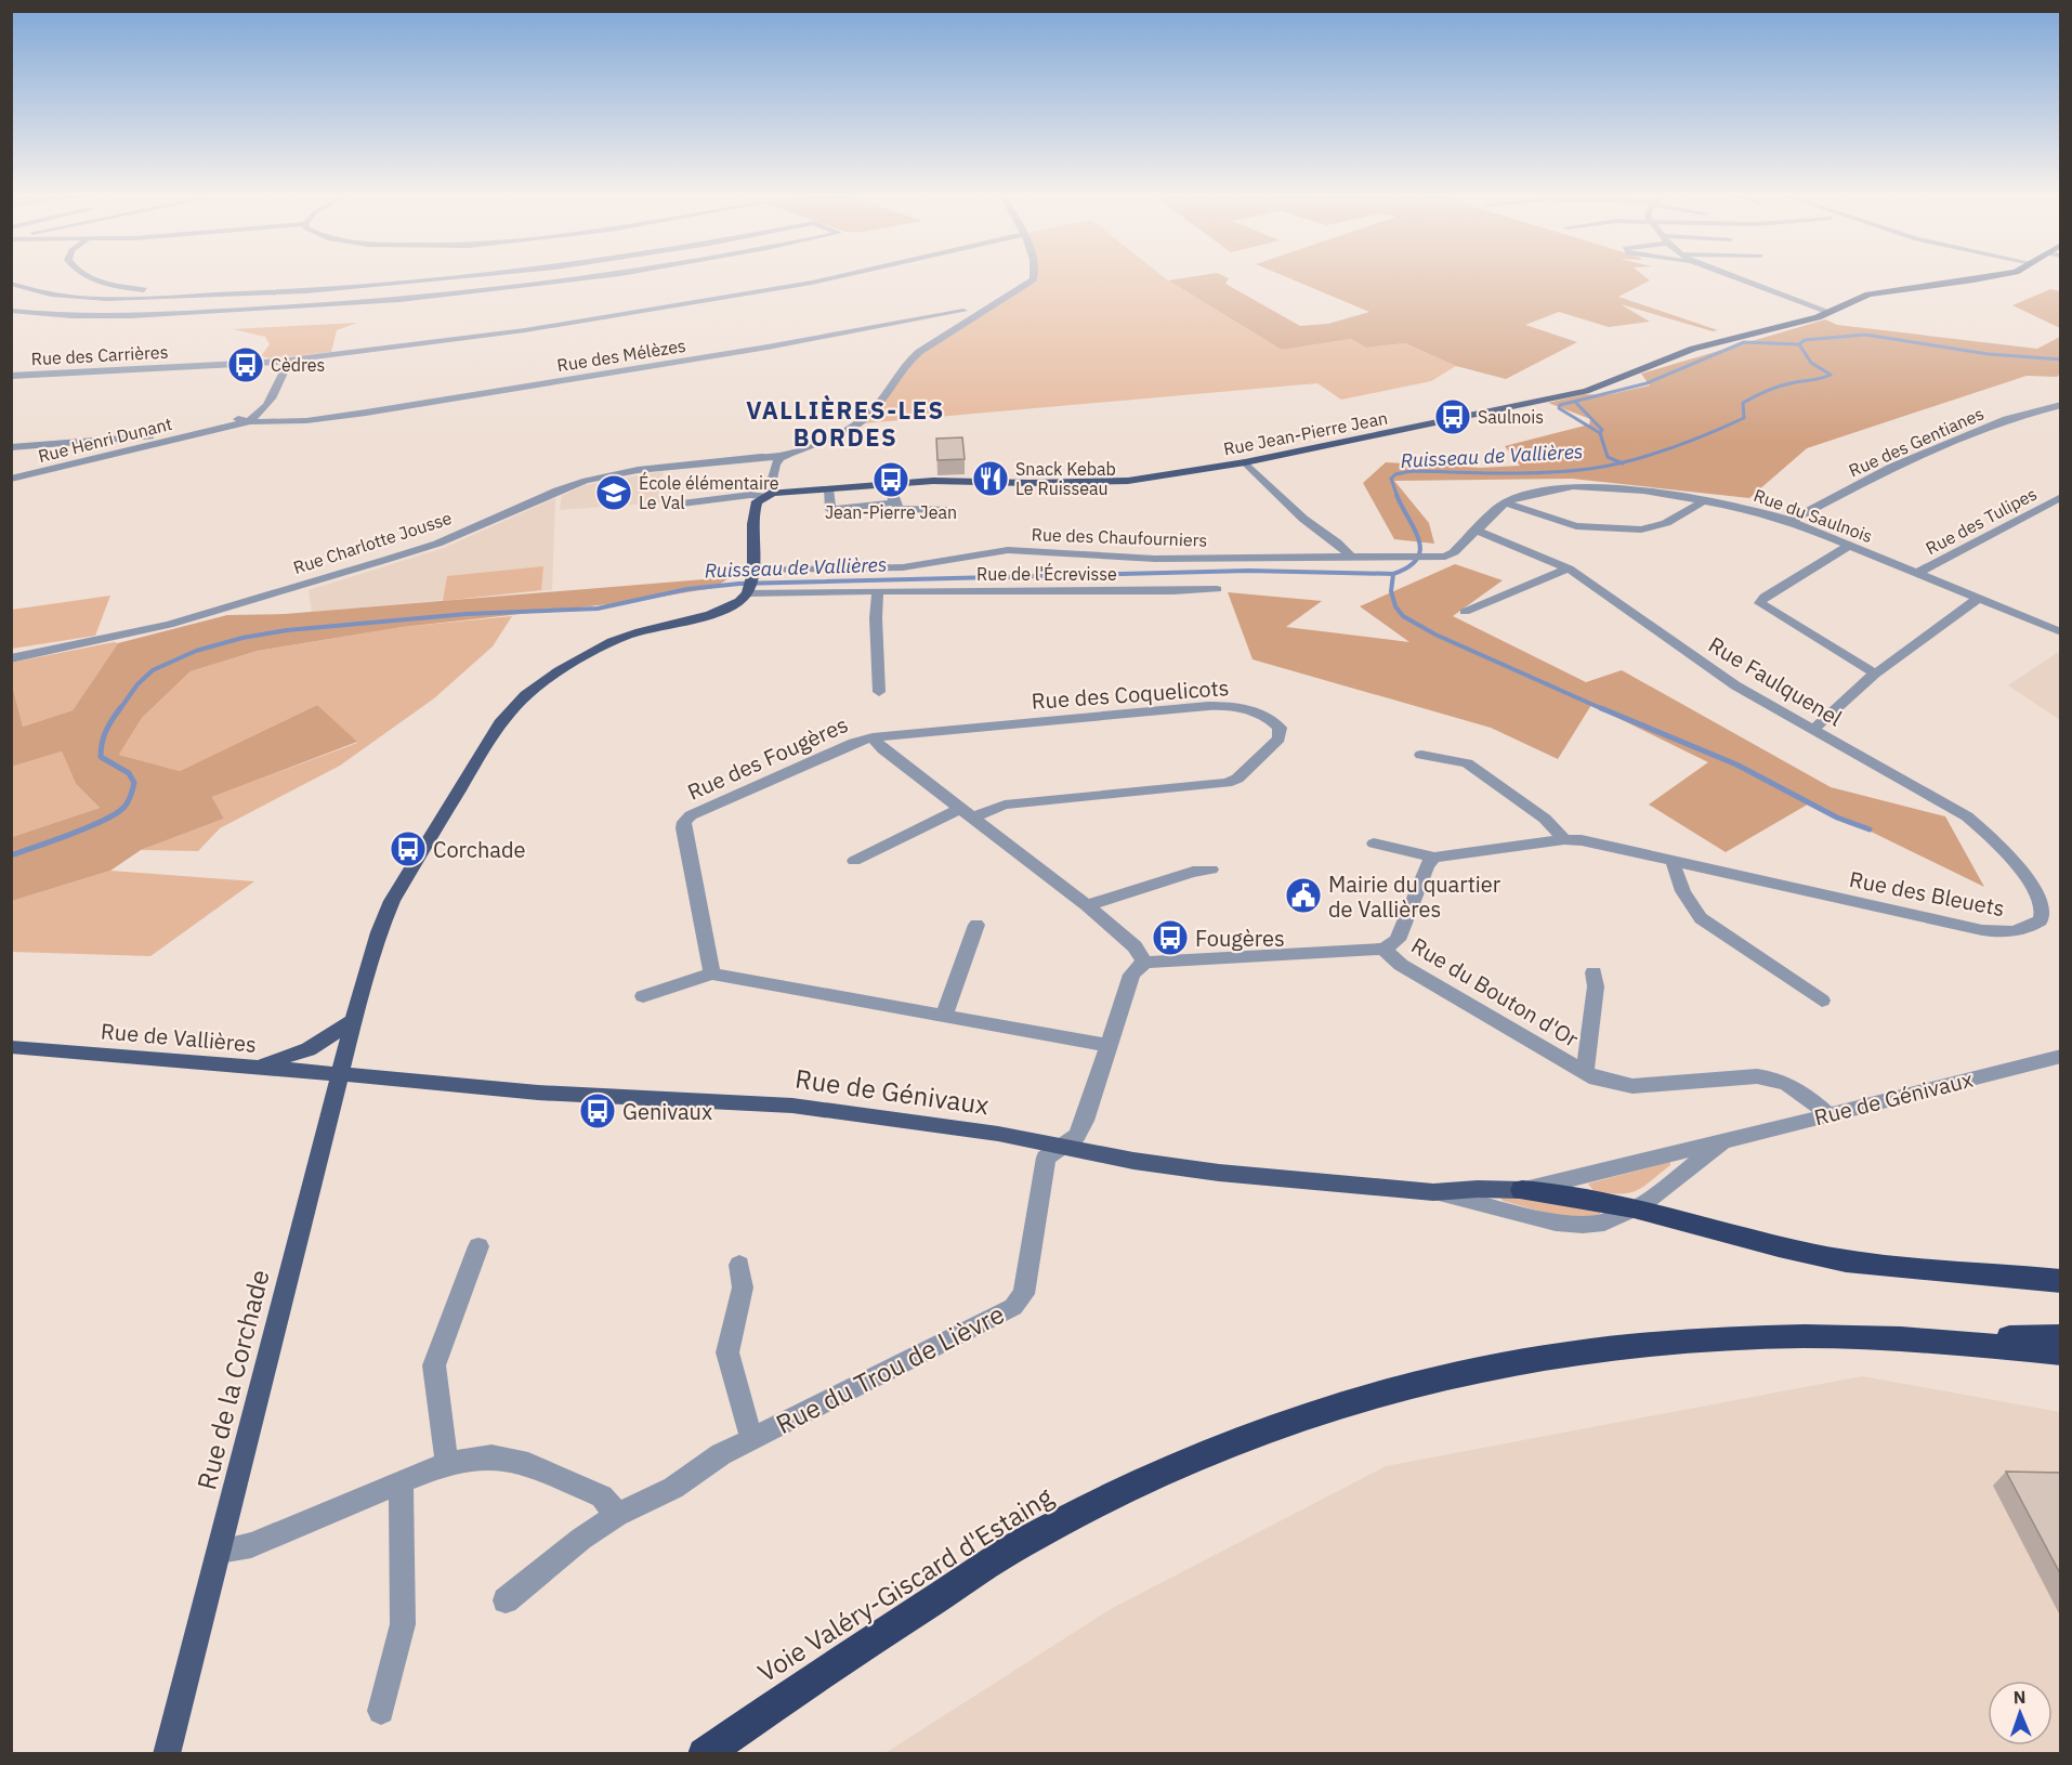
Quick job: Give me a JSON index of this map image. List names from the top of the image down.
{
  "streets": {
    "highway": ["Voie Valéry-Giscard d'Estaing"],
    "main road": [
      "Rue Jean-Pierre Jean",
      "Rue de Vallières",
      "Rue de Génivaux",
      "Rue de la Corchade"
    ],
    "street": [
      "Rue des Carrières",
      "Rue des Mélèzes",
      "Rue Henri Dunant",
      "Rue des Gentianes",
      "Rue du Saulnois",
      "Rue des Tulipes",
      "Rue des Chaufourniers",
      "Rue Charlotte Jousse",
      "Rue de l'Écrevisse",
      "Rue Faulquenel",
      "Rue des Coquelicots",
      "Rue des Fougères",
      "Rue des Bleuets",
      "Rue du Bouton d'Or",
      "Rue du Trou de Lièvre"
    ]
  },
  "crossings": [
    ["Rue des Mélèzes", "Rue Henri Dunant"],
    ["Rue des Gentianes", "Rue du Saulnois"],
    ["Rue du Saulnois", "Rue des Tulipes"],
    ["Rue du Saulnois", "Rue des Chaufourniers"],
    ["Rue du Saulnois", "Rue Faulquenel"],
    ["Rue des Chaufourniers", "Rue Faulquenel"],
    ["Rue de l'Écrevisse", "Rue de la Corchade"],
    ["Rue Faulquenel", "Rue des Bleuets"],
    ["Rue des Coquelicots", "Rue des Fougères"],
    ["Rue du Bouton d'Or", "Rue de Génivaux"],
    ["Rue de Vallières", "Rue de Génivaux"],
    ["Rue de Vallières", "Rue de la Corchade"],
    ["Rue de Génivaux", "Rue du Trou de Lièvre"],
    ["Rue de Génivaux", "Rue de la Corchade"]
  ],
  "districts": ["VALLIÈRES-LES BORDES"],
  "water": ["Ruisseau de Vallières"],
  "places": {
    "bus stop": [
      "Cèdres",
      "Saulnois",
      "Jean-Pierre Jean",
      "Corchade",
      "Fougères",
      "Genivaux"
    ],
    "restaurant": ["Snack Kebab Le Ruisseau"],
    "school or university": ["École élémentaire Le Val"],
    "public building": ["Mairie du quartier de Vallières"]
  },
  "north": "top"
}
